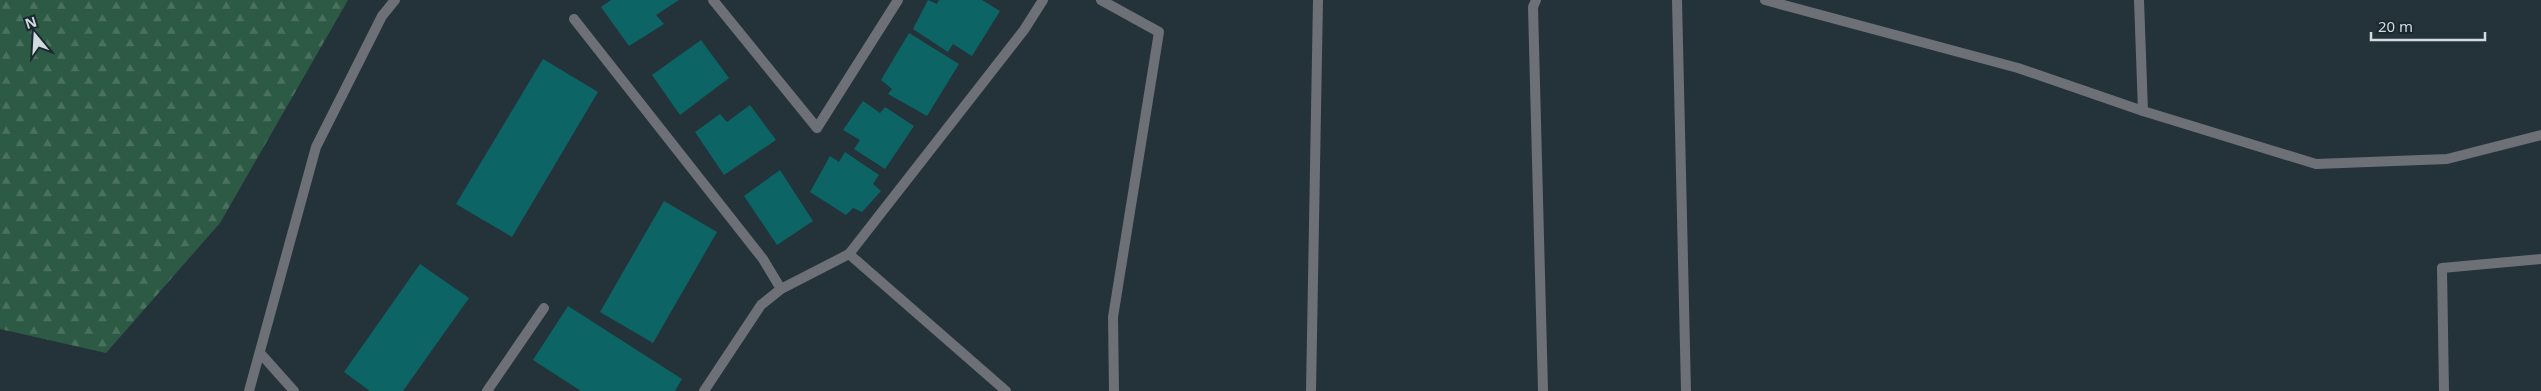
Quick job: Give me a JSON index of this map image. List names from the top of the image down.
{
  "scale_bar": "20 m",
  "north": "top"
}
